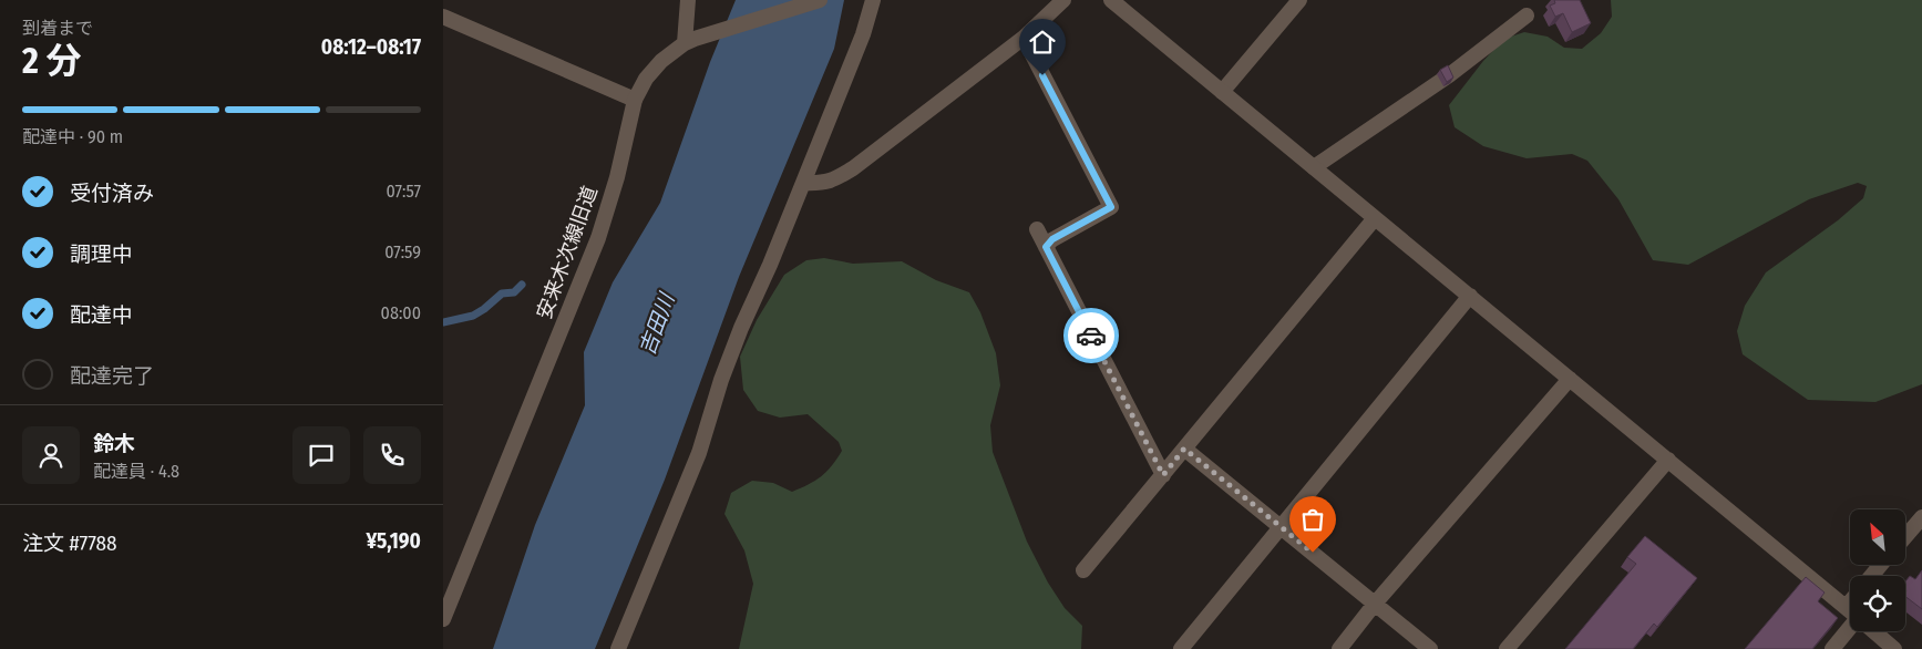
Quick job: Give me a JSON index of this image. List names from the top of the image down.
{
  "streets": {
    "street": ["安来木次線旧道"]
  },
  "water": ["吉田川"],
  "north": "top left",
  "page": {
    "heading": ["2 分", "到着まで", "08:12–08:17"],
    "panel": [
      "鈴木",
      "配達員 · 4.8",
      "注文 #7788",
      "¥5,190"
    ],
    "bar": "配達中 · 90 m",
    "list": [
      ["受付済み", "07:57"],
      ["調理中", "07:59"],
      ["配達中", "08:00"],
      "配達完了"
    ]
  }
}
